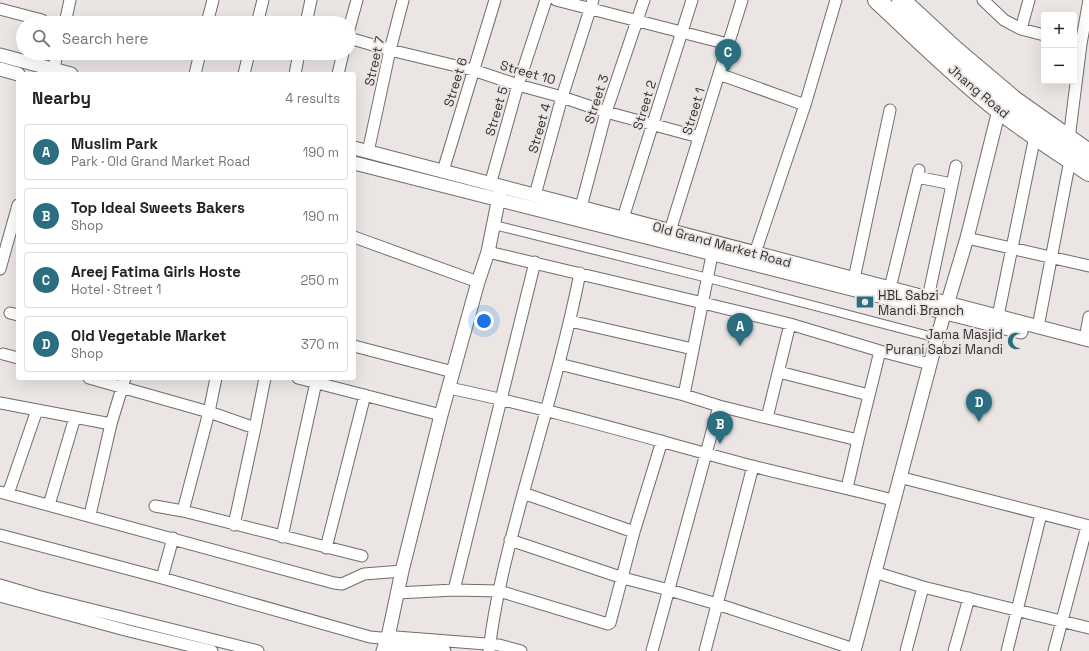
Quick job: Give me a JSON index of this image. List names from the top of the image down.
{
  "streets": {
    "highway": ["Jhang Road"],
    "street": [
      "Street 7",
      "Street 10",
      "Street 6",
      "Street 3",
      "Street 2",
      "Street 5",
      "Street 1",
      "Street 4",
      "Old Grand Market Road"
    ]
  },
  "crossings": [
    ["Street 7", "Street 10"],
    ["Street 7", "Old Grand Market Road"],
    ["Street 10", "Street 6"],
    ["Street 10", "Street 3"],
    ["Street 10", "Street 2"],
    ["Street 10", "Street 5"],
    ["Street 10", "Street 1"],
    ["Street 10", "Street 4"],
    ["Street 6", "Old Grand Market Road"],
    ["Street 3", "Old Grand Market Road"],
    ["Street 2", "Old Grand Market Road"],
    ["Street 5", "Old Grand Market Road"],
    ["Street 1", "Old Grand Market Road"],
    ["Street 4", "Old Grand Market Road"]
  ],
  "places": {
    "bank": ["HBL Sabzi Mandi Branch"],
    "mosque": ["Jama Masjid Purani Sabzi Mandi"]
  },
  "page": {
    "map_buttons": ["+", "−"],
    "search": "Search here",
    "pins": [
      "C",
      "A",
      "D",
      "B"
    ],
    "heading": ["Nearby", "4 results"],
    "list": [
      {
        "mark": "A",
        "name": "Muslim Park",
        "note": "Park · Old Grand Market Road",
        "value": "190 m"
      },
      {
        "mark": "B",
        "name": "Top Ideal Sweets Bakers",
        "note": "Shop",
        "value": "190 m"
      },
      {
        "mark": "C",
        "name": "Areej Fatima Girls Hoste",
        "note": "Hotel · Street 1",
        "value": "250 m"
      },
      {
        "mark": "D",
        "name": "Old Vegetable Market",
        "note": "Shop",
        "value": "370 m"
      }
    ]
  }
}
